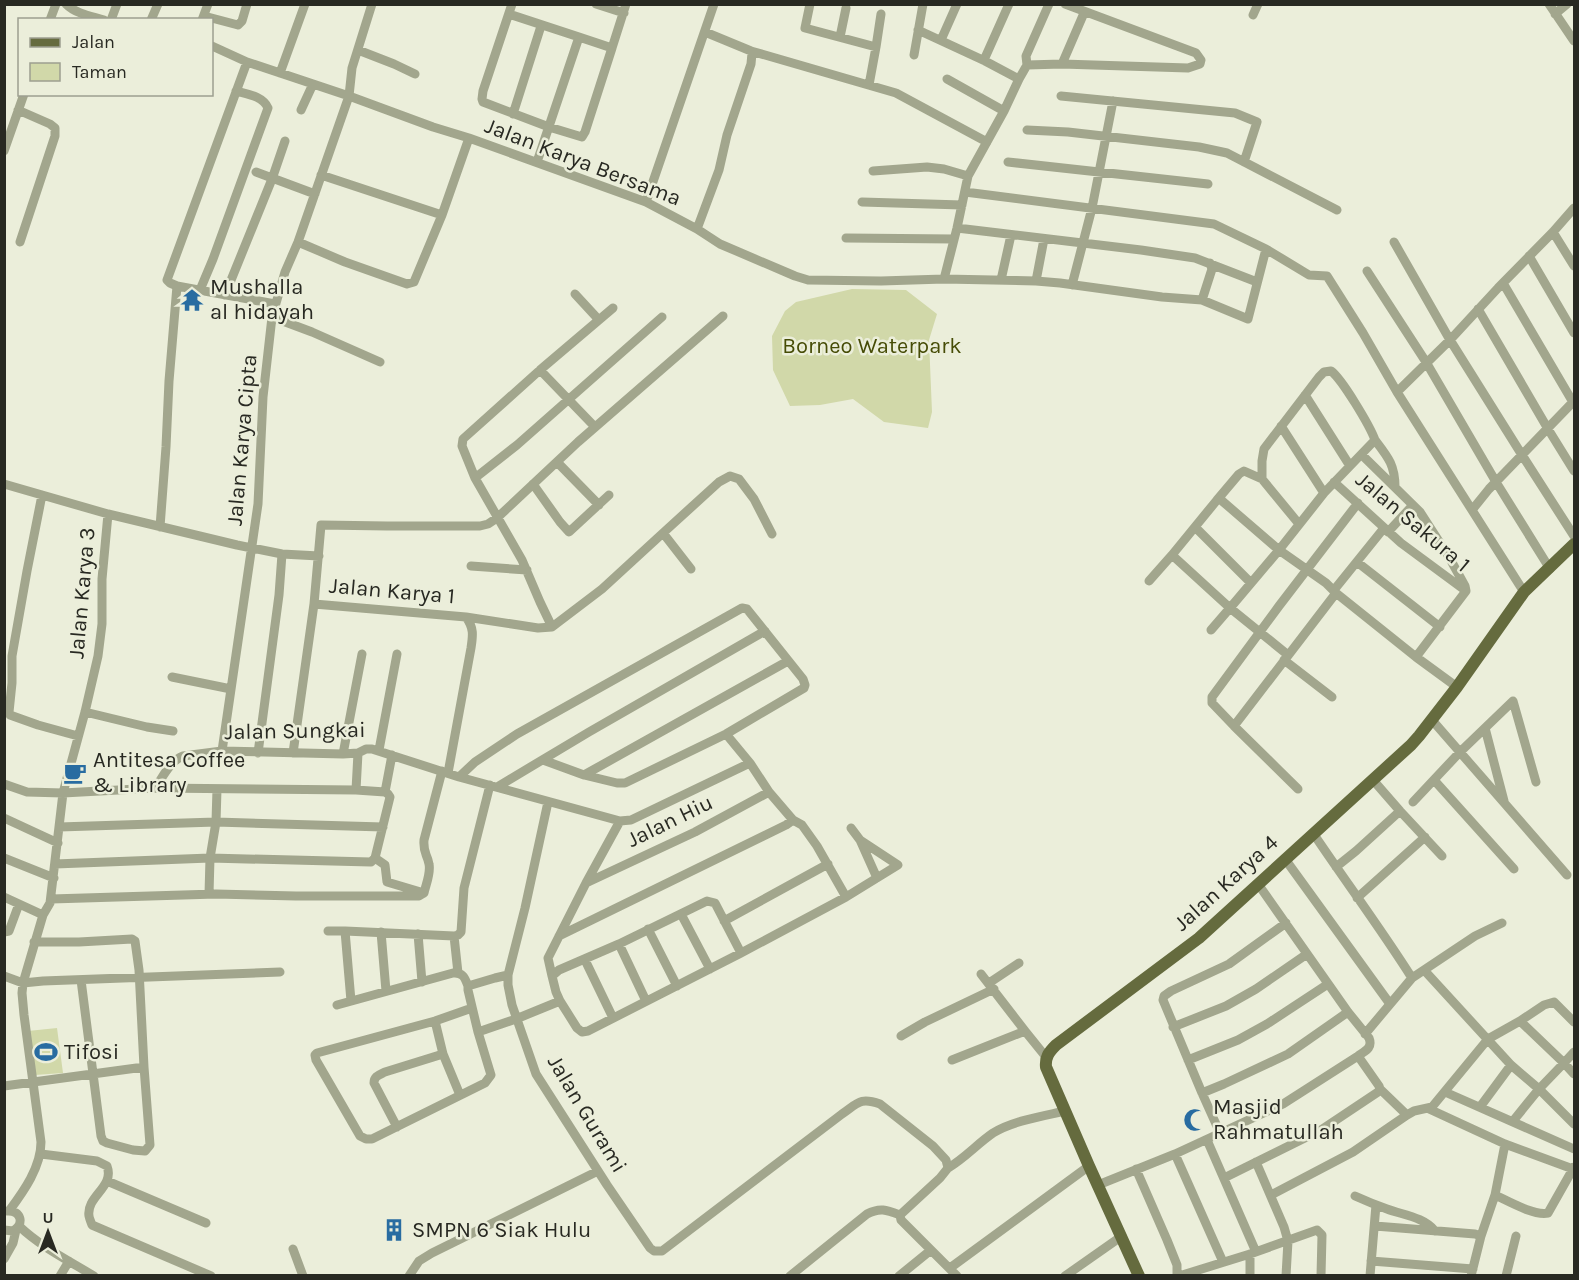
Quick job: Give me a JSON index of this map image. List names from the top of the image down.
{
  "streets": {
    "main road": ["Jalan Karya 4"],
    "street": [
      "Jalan Karya Bersama",
      "Jalan Karya Cipta",
      "Jalan Sakura 1",
      "Jalan Karya 1",
      "Jalan Karya 3",
      "Jalan Sungkai",
      "Jalan Hiu",
      "Jalan Gurami"
    ]
  },
  "crossings": [
    ["Jalan Karya Bersama", "Jalan Karya Cipta"],
    ["Jalan Karya Cipta", "Jalan Karya 1"],
    ["Jalan Karya Cipta", "Jalan Sungkai"],
    ["Jalan Karya 1", "Jalan Karya 3"],
    ["Jalan Karya 1", "Jalan Sungkai"]
  ],
  "parks": ["Borneo Waterpark"],
  "places": {
    "temple": ["Mushalla al hidayah"],
    "cafe": ["Antitesa Coffee & Library"],
    "sports": ["Tifosi"],
    "mosque": ["Masjid Rahmatullah"],
    "building": ["SMPN 6 Siak Hulu"]
  },
  "legend": ["Jalan", "Taman"],
  "north": "top"
}
